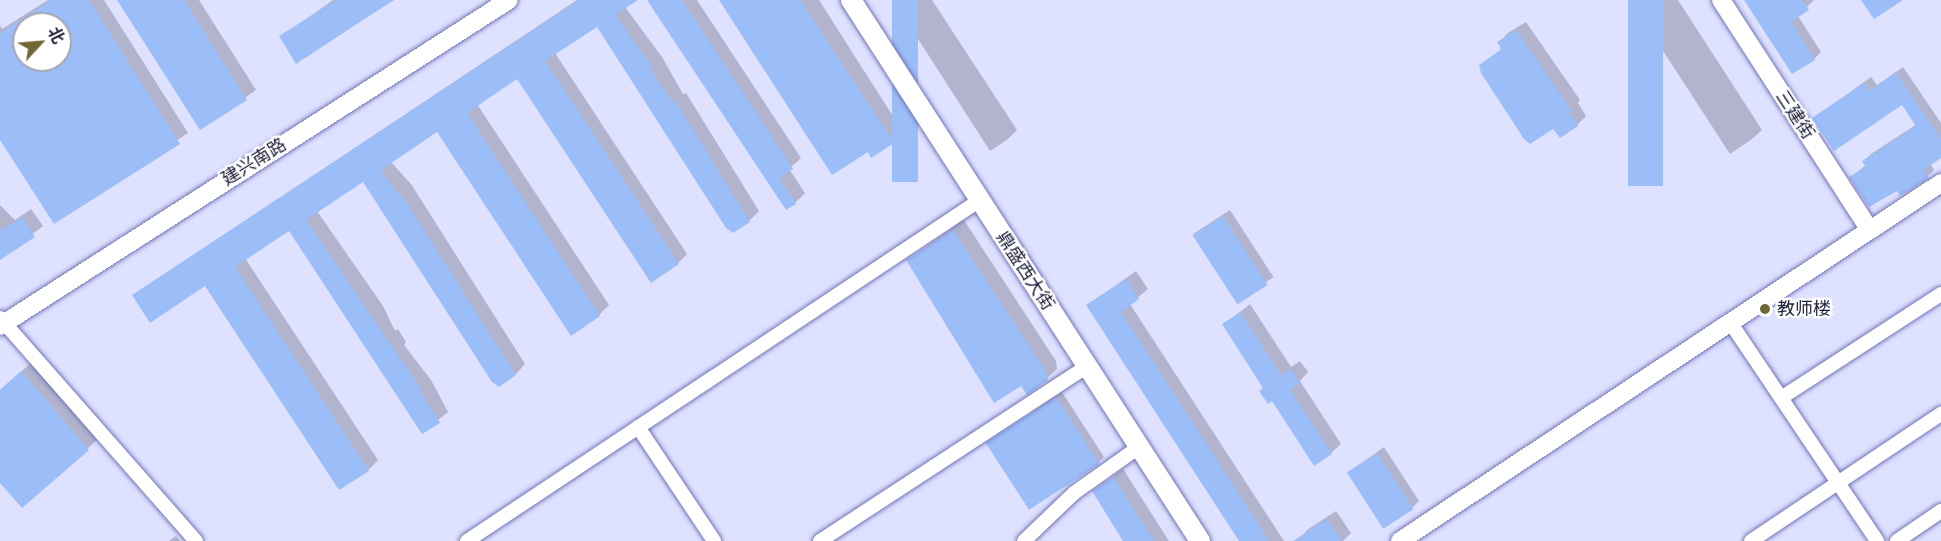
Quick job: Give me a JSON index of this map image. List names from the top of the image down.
{
  "streets": {
    "main road": ["鼎盛西大街"],
    "street": ["三建街", "建兴南路"]
  },
  "places": ["教师楼"],
  "north": "top right"
}
